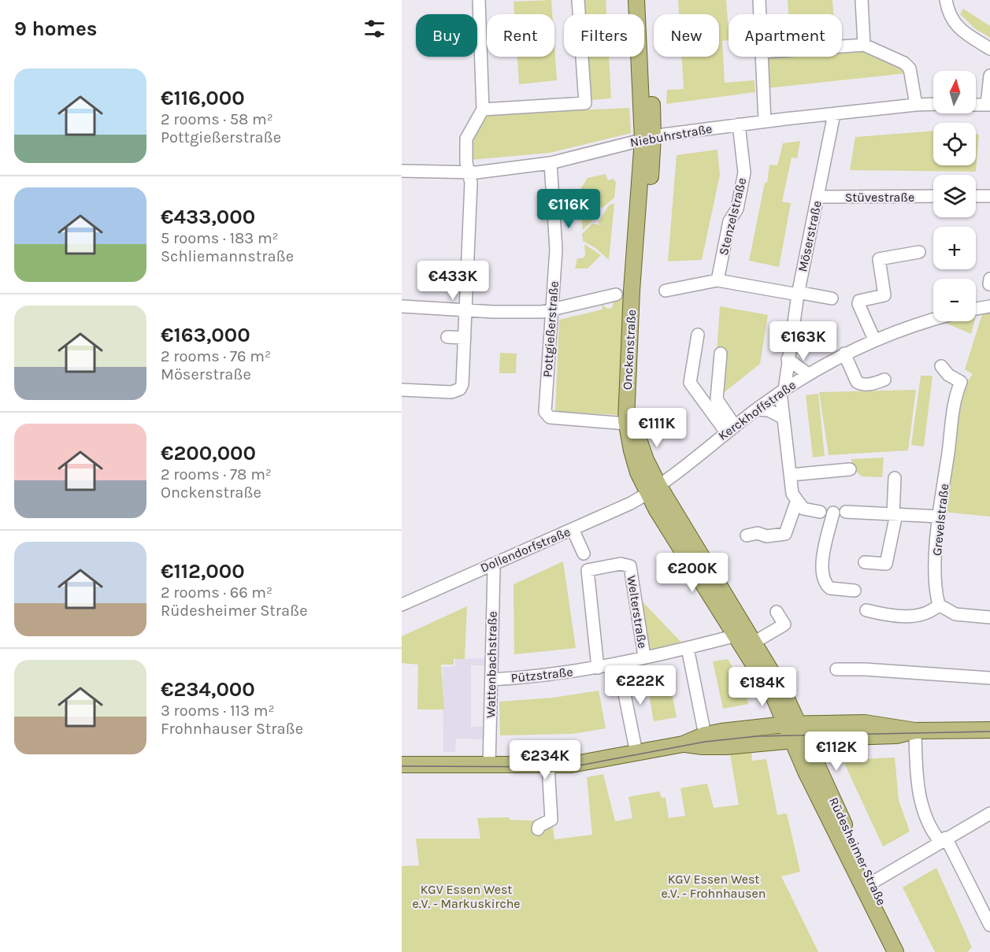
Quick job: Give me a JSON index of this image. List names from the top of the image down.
{
  "streets": {
    "main road": ["Onckenstraße", "Rüdesheimer Straße"],
    "street": [
      "Niebuhrstraße",
      "Stüvestraße",
      "Stenzelstraße",
      "Möserstraße",
      "Pottgießerstraße",
      "Kerckhoffstraße",
      "Grevelstraße",
      "Dollendorfstraße",
      "Welterstraße",
      "Wattenbachstraße",
      "Pützstraße"
    ]
  },
  "crossings": [
    ["Niebuhrstraße", "Stenzelstraße"],
    ["Niebuhrstraße", "Möserstraße"],
    ["Niebuhrstraße", "Pottgießerstraße"],
    ["Niebuhrstraße", "Onckenstraße"],
    ["Stüvestraße", "Möserstraße"],
    ["Möserstraße", "Kerckhoffstraße"],
    ["Pottgießerstraße", "Onckenstraße"],
    ["Onckenstraße", "Kerckhoffstraße"],
    ["Onckenstraße", "Dollendorfstraße"],
    ["Onckenstraße", "Rüdesheimer Straße"],
    ["Kerckhoffstraße", "Dollendorfstraße"],
    ["Dollendorfstraße", "Wattenbachstraße"],
    ["Welterstraße", "Pützstraße"],
    ["Wattenbachstraße", "Pützstraße"]
  ],
  "parks": ["KGV Essen West e.V. - Frohnhausen", "KGV Essen West e.V. - Markuskirche"],
  "north": "top",
  "page": {
    "heading": "9 homes",
    "chip": [
      "Buy",
      "Rent",
      "Filters",
      "New",
      "Apartment"
    ],
    "list": [
      {
        "name": "€116,000",
        "note": "2 rooms · 58 m² · Pottgießerstraße"
      },
      {
        "name": "€433,000",
        "note": "5 rooms · 183 m² · Schliemannstraße"
      },
      {
        "name": "€163,000",
        "note": "2 rooms · 76 m² · Möserstraße"
      },
      {
        "name": "€200,000",
        "note": "2 rooms · 78 m² · Onckenstraße"
      },
      {
        "name": "€112,000",
        "note": "2 rooms · 66 m² · Rüdesheimer Straße"
      },
      {
        "name": "€234,000",
        "note": "3 rooms · 113 m² · Frohnhauser Straße"
      }
    ],
    "map_buttons": ["+", "−"],
    "price": [
      "€116K",
      "€433K",
      "€163K",
      "€111K",
      "€200K",
      "€222K",
      "€184K",
      "€112K",
      "€234K"
    ]
  }
}
